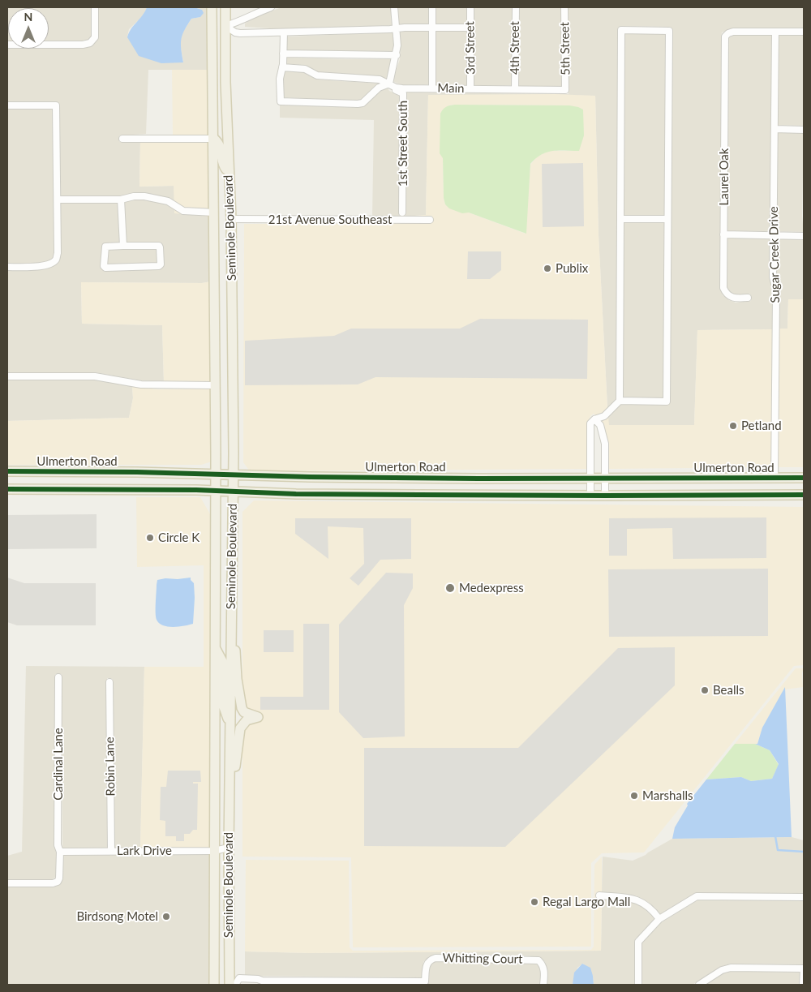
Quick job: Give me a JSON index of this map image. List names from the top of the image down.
{
  "streets": {
    "main road": ["Seminole Boulevard", "Ulmerton Road"],
    "street": [
      "3rd Street",
      "4th Street",
      "5th Street",
      "Main",
      "1st Street South",
      "Laurel Oak",
      "21st Avenue Southeast",
      "Sugar Creek Drive",
      "Cardinal Lane",
      "Robin Lane",
      "Lark Drive",
      "Whitting Court"
    ]
  },
  "crossings": [
    ["3rd Street", "Main"],
    ["4th Street", "Main"],
    ["5th Street", "Main"],
    ["Main", "1st Street South"],
    ["Laurel Oak", "Sugar Creek Drive"],
    ["21st Avenue Southeast", "Seminole Boulevard"],
    ["Seminole Boulevard", "Ulmerton Road"],
    ["Seminole Boulevard", "Lark Drive"],
    ["Seminole Boulevard", "Whitting Court"],
    ["Sugar Creek Drive", "Ulmerton Road"],
    ["Cardinal Lane", "Lark Drive"],
    ["Robin Lane", "Lark Drive"]
  ],
  "places": [
    "Publix",
    "Petland",
    "Circle K",
    "Medexpress",
    "Bealls",
    "Marshalls",
    "Regal Largo Mall",
    "Birdsong Motel"
  ],
  "north": "top"
}
